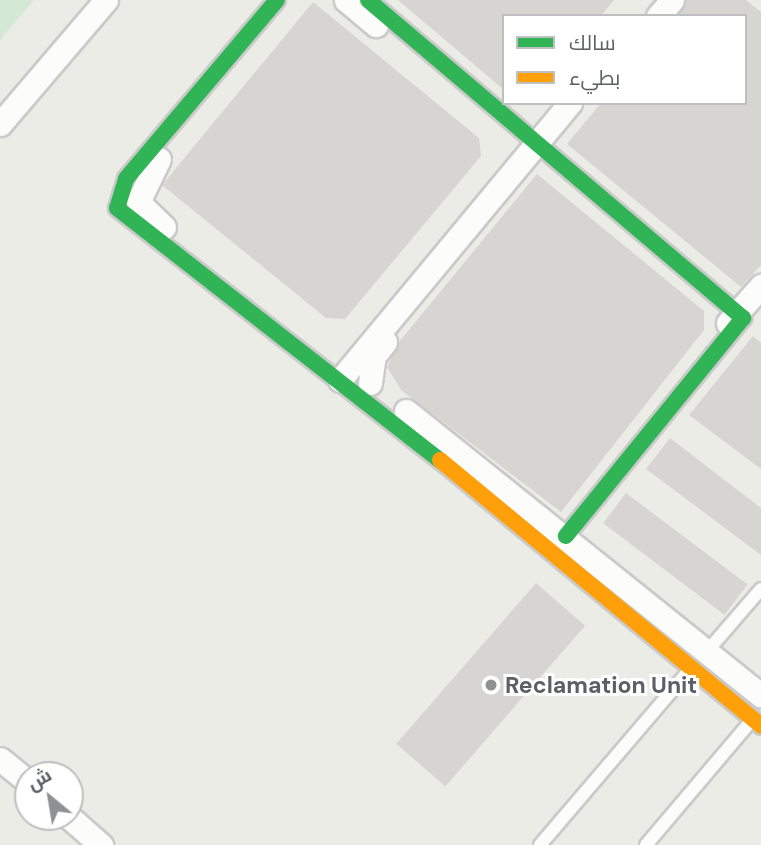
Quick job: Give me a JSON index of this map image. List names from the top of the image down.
{
  "places": ["Reclamation Unit"],
  "legend": ["سالك", "بطيء"],
  "north": "top left"
}
